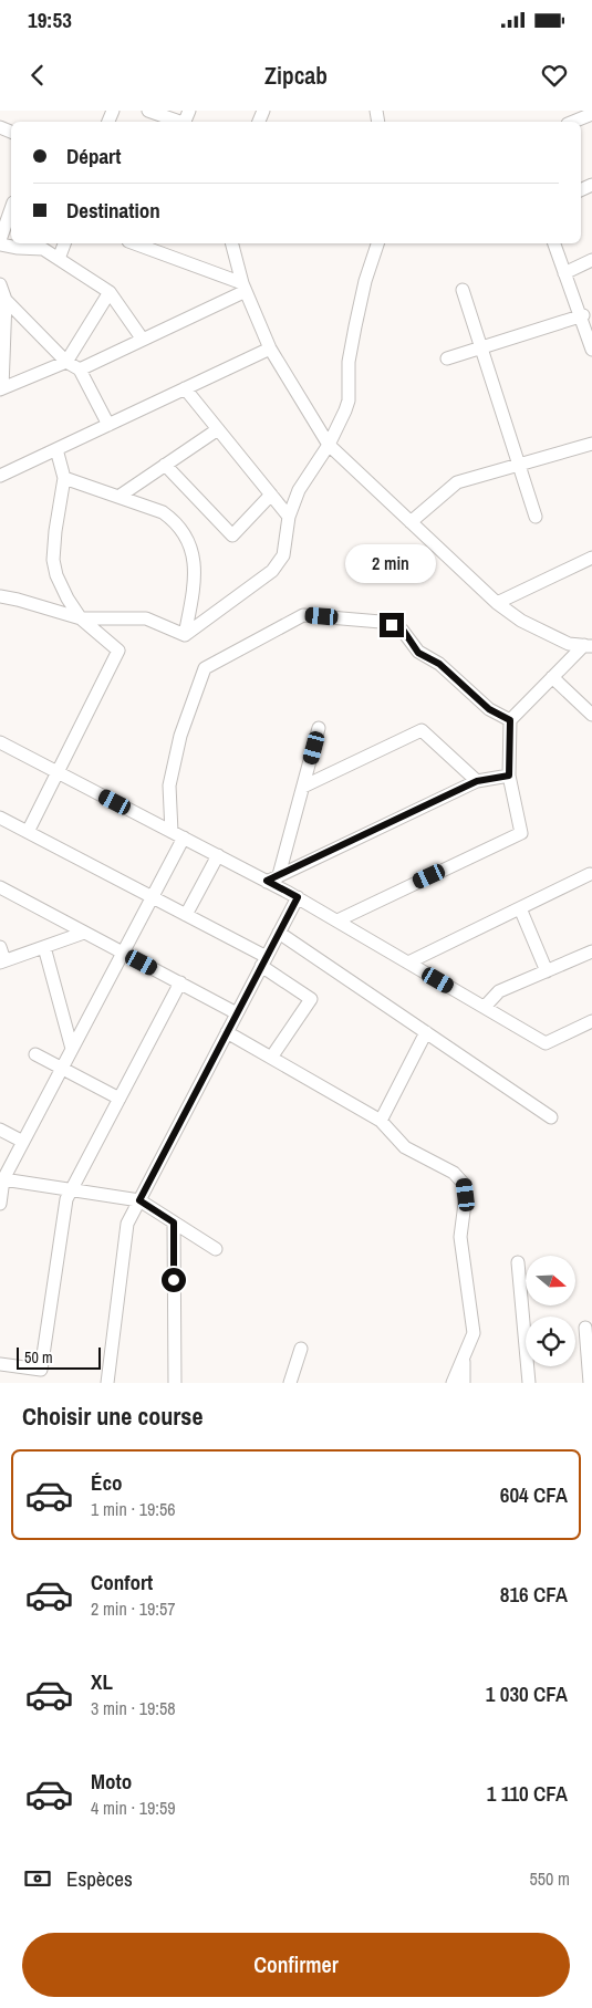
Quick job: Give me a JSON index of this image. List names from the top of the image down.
{
  "scale_bar": "50 m",
  "north": "right",
  "page": {
    "status": "19:53",
    "header": "Zipcab",
    "banner": ["Départ", "Destination"],
    "bubble": "2 min",
    "scale": "50 m",
    "heading": "Choisir une course",
    "list": [
      {
        "name": "Éco",
        "note": "1 min · 19:56",
        "value": "604 CFA"
      },
      {
        "name": "Confort",
        "note": "2 min · 19:57",
        "value": "816 CFA"
      },
      {
        "name": "XL",
        "note": "3 min · 19:58",
        "value": "1 030 CFA"
      },
      {
        "name": "Moto",
        "note": "4 min · 19:59",
        "value": "1 110 CFA"
      }
    ],
    "pay": ["Espèces", "550 m"],
    "buttons": "Confirmer"
  }
}
